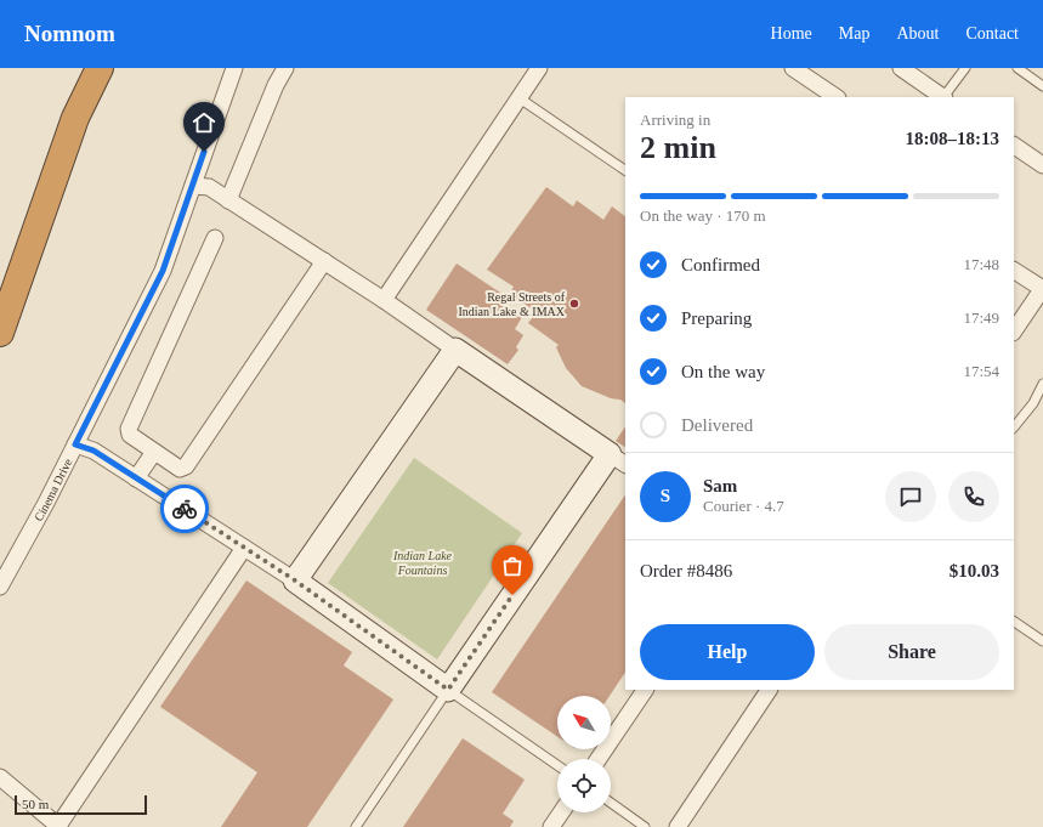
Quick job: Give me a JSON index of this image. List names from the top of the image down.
{
  "streets": {
    "street": ["Cinema Drive"]
  },
  "parks": ["Indian Lake Fountains"],
  "places": ["Regal Streets of Indian Lake & IMAX"],
  "scale_bar": "50 m",
  "north": "top left",
  "page": {
    "header": "Nomnom",
    "nav": [
      "Home",
      "Map",
      "About",
      "Contact"
    ],
    "heading": ["2 min", "Arriving in", "18:08–18:13"],
    "panel": [
      "Sam",
      "Courier · 4.7",
      "Order #8486",
      "$10.03"
    ],
    "bar": "On the way · 170 m",
    "list": [
      ["Confirmed", "17:48"],
      ["Preparing", "17:49"],
      ["On the way", "17:54"],
      "Delivered"
    ],
    "round": "S",
    "buttons": ["Help", "Share"],
    "scale": "50 m"
  }
}
